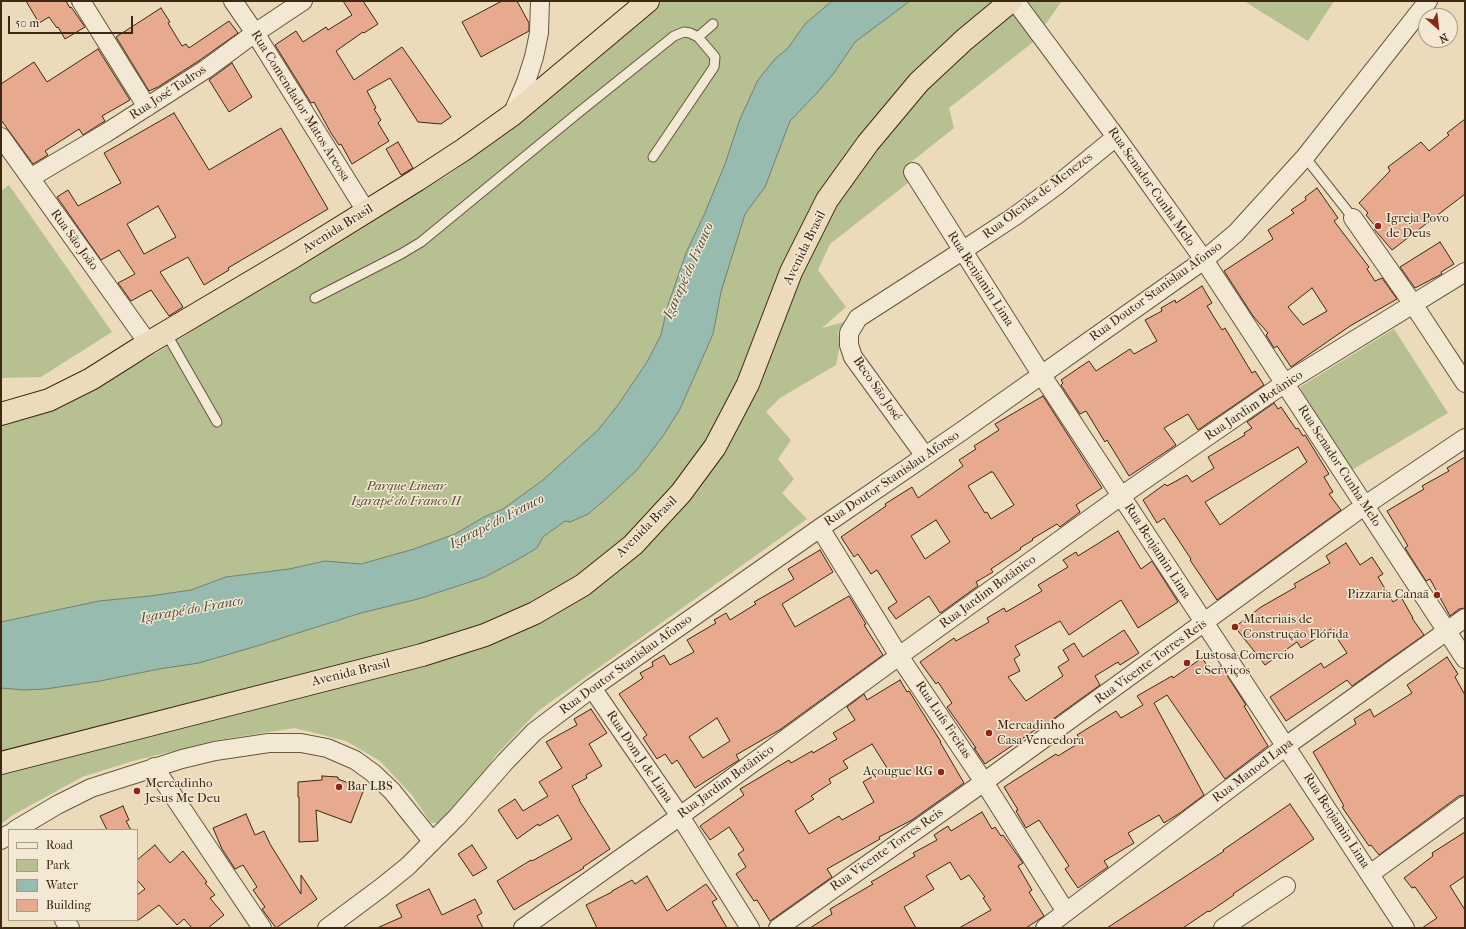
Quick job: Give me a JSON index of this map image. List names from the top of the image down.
{
  "streets": {
    "highway": ["Avenida Brasil"],
    "street": [
      "Rua José Tadros",
      "Rua Comendador Matos Areosa",
      "Rua Senador Cunha Melo",
      "Rua Olenka de Menezes",
      "Rua São João",
      "Rua Benjamin Lima",
      "Rua Doutor Stanislau Afonso",
      "Beco São José",
      "Rua Jardim Botânico",
      "Rua Vicente Torres Reis",
      "Rua Luís Freitas",
      "Rua Dom J de Lima",
      "Rua Manoel Lapa"
    ]
  },
  "crossings": [
    ["Rua José Tadros", "Rua Comendador Matos Areosa"],
    ["Rua José Tadros", "Rua São João"],
    ["Rua Comendador Matos Areosa", "Avenida Brasil"],
    ["Rua Senador Cunha Melo", "Rua Olenka de Menezes"],
    ["Rua Senador Cunha Melo", "Rua Doutor Stanislau Afonso"],
    ["Rua Senador Cunha Melo", "Rua Jardim Botânico"],
    ["Rua Senador Cunha Melo", "Rua Vicente Torres Reis"],
    ["Rua Senador Cunha Melo", "Rua Manoel Lapa"],
    ["Rua Olenka de Menezes", "Rua Benjamin Lima"],
    ["Rua Olenka de Menezes", "Beco São José"],
    ["Avenida Brasil", "Rua São João"],
    ["Rua Benjamin Lima", "Rua Doutor Stanislau Afonso"],
    ["Rua Benjamin Lima", "Rua Jardim Botânico"],
    ["Rua Benjamin Lima", "Rua Vicente Torres Reis"],
    ["Rua Benjamin Lima", "Rua Manoel Lapa"],
    ["Rua Doutor Stanislau Afonso", "Beco São José"],
    ["Rua Doutor Stanislau Afonso", "Rua Luís Freitas"],
    ["Rua Doutor Stanislau Afonso", "Rua Dom J de Lima"],
    ["Rua Jardim Botânico", "Rua Luís Freitas"],
    ["Rua Jardim Botânico", "Rua Dom J de Lima"],
    ["Rua Vicente Torres Reis", "Rua Luís Freitas"],
    ["Rua Luís Freitas", "Rua Manoel Lapa"]
  ],
  "water": ["Igarapé do Franco"],
  "parks": ["Parque Linear Igarapé do Franco II"],
  "places": [
    "Igreja Povo de Deus",
    "Pizzaria Canaã",
    "Materiais de Construção Flórida",
    "Lustosa Comercio e Serviços",
    "Mercadinho Casa Vencedora",
    "Açougue RG",
    "Bar LBS",
    "Mercadinho Jesus Me Deu"
  ],
  "legend": [
    "Road",
    "Park",
    "Water",
    "Building"
  ],
  "scale_bar": "50 m",
  "north": "bottom right"
}
